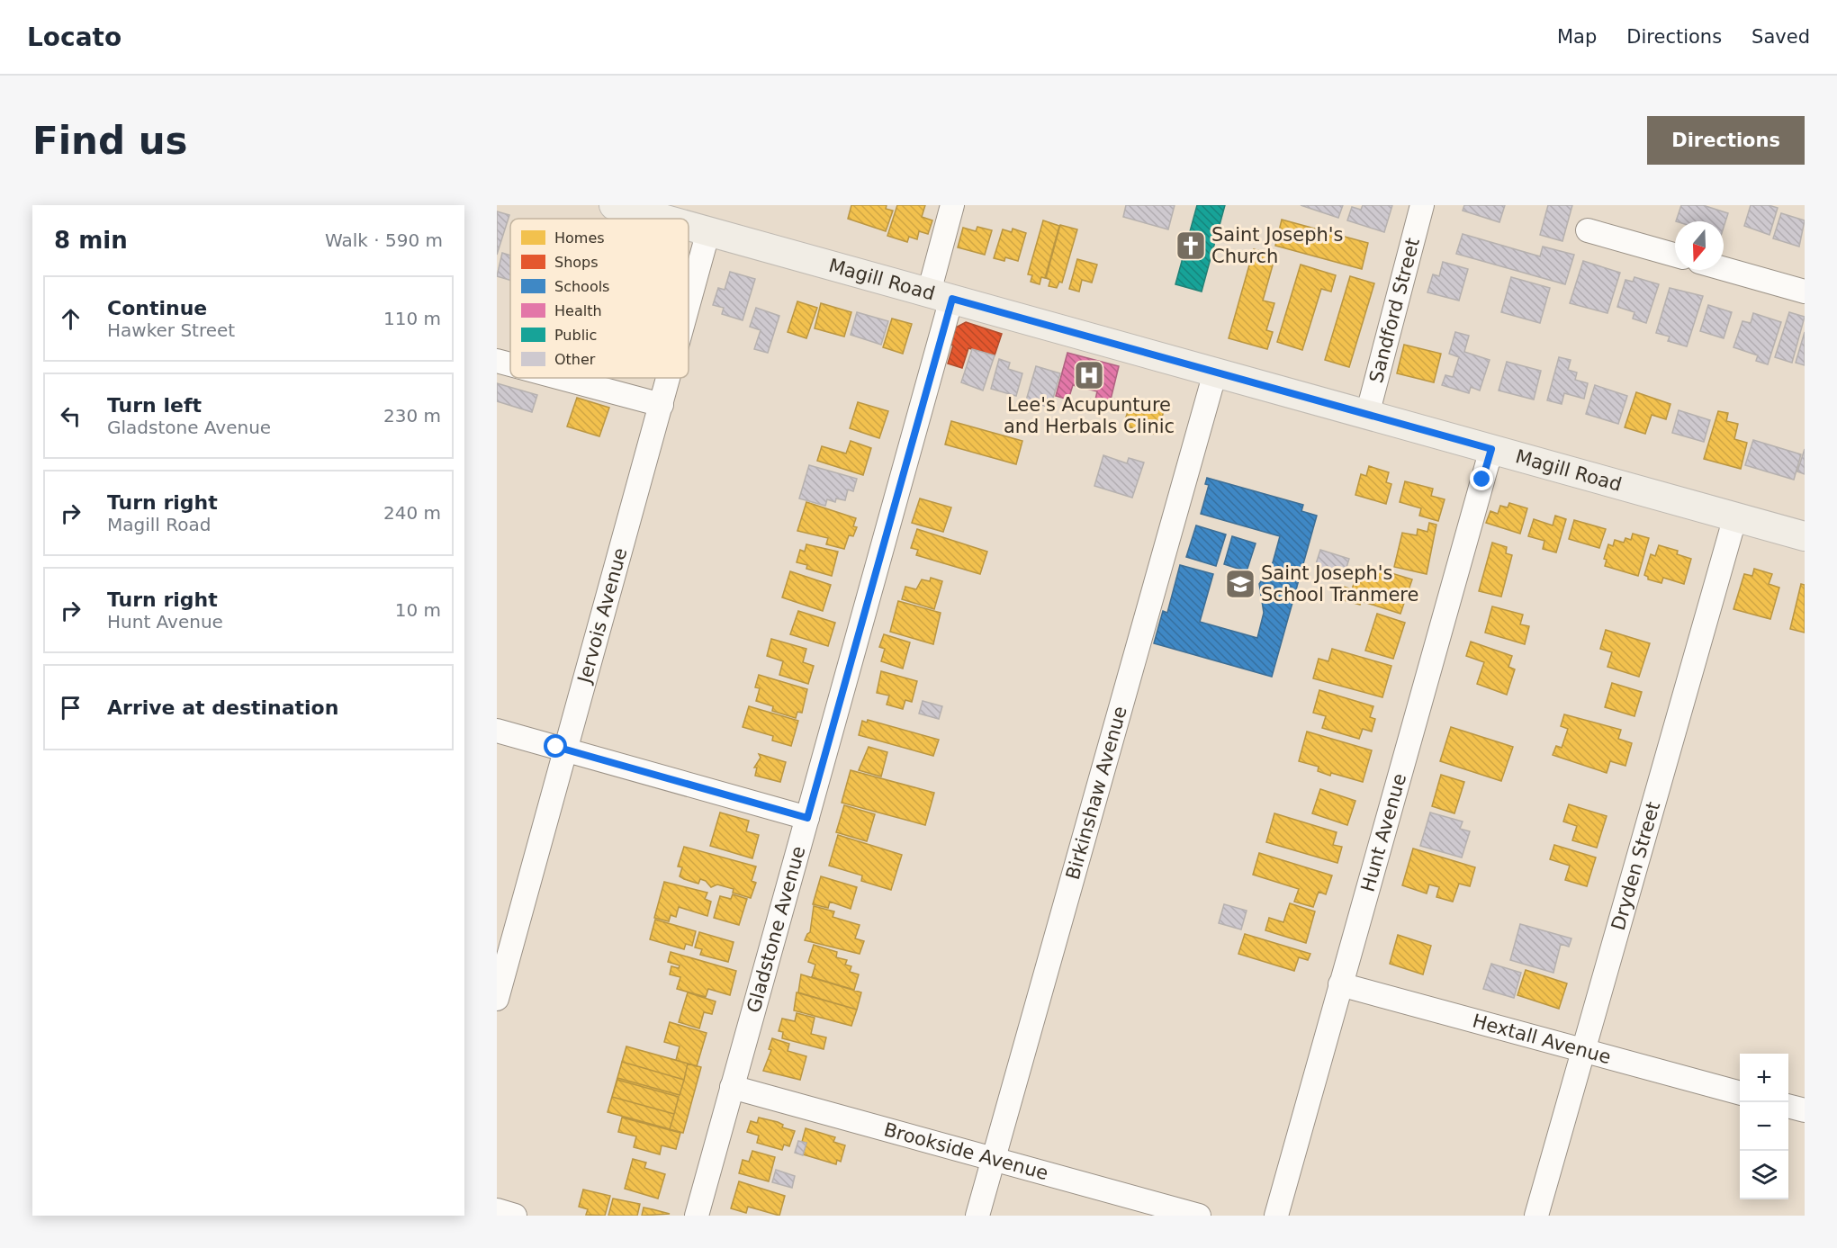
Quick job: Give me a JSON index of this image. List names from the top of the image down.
{
  "streets": {
    "main road": ["Magill Road"],
    "street": [
      "Sandford Street",
      "Jervois Avenue",
      "Birkinshaw Avenue",
      "Hunt Avenue",
      "Dryden Street",
      "Gladstone Avenue",
      "Hextall Avenue",
      "Brookside Avenue"
    ]
  },
  "crossings": [
    ["Magill Road", "Sandford Street"],
    ["Magill Road", "Jervois Avenue"],
    ["Magill Road", "Birkinshaw Avenue"],
    ["Magill Road", "Hunt Avenue"],
    ["Magill Road", "Dryden Street"],
    ["Magill Road", "Gladstone Avenue"],
    ["Birkinshaw Avenue", "Brookside Avenue"],
    ["Hunt Avenue", "Hextall Avenue"],
    ["Dryden Street", "Hextall Avenue"],
    ["Gladstone Avenue", "Brookside Avenue"]
  ],
  "places": {
    "church": ["Saint Joseph's Church"],
    "hospital": ["Lee's Acupunture and Herbals Clinic"],
    "school or university": ["Saint Joseph's School Tranmere"]
  },
  "legend": [
    "Homes",
    "Shops",
    "Schools",
    "Health",
    "Public",
    "Other"
  ],
  "north": "bottom",
  "page": {
    "header": "Locato",
    "nav": ["Map", "Directions", "Saved"],
    "buttons": "Directions",
    "title": "Find us",
    "heading": ["8 min", "Walk · 590 m"],
    "list": [
      ["Continue", "Hawker Street", "110 m"],
      ["Turn left", "Gladstone Avenue", "230 m"],
      ["Turn right", "Magill Road", "240 m"],
      ["Turn right", "Hunt Avenue", "10 m"],
      "Arrive at destination"
    ],
    "map_buttons": ["+", "−"]
  }
}
